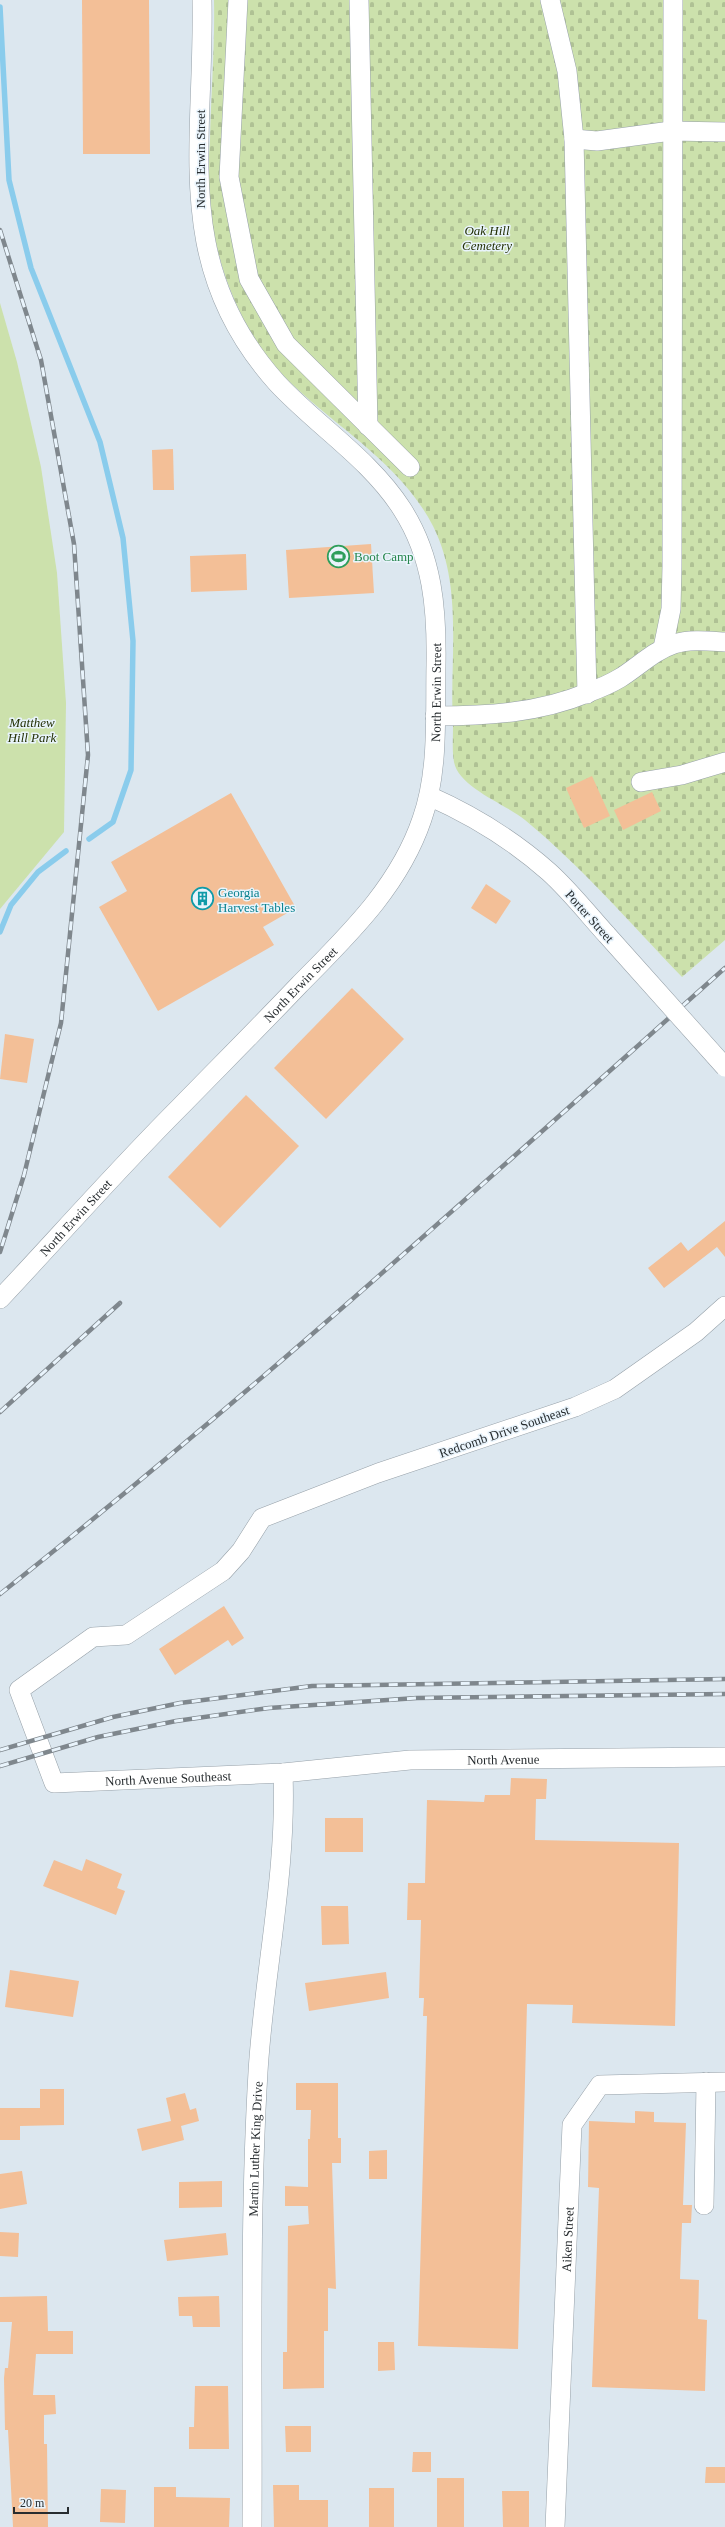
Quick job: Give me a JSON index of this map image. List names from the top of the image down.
{
  "streets": {
    "street": [
      "North Erwin Street",
      "Porter Street",
      "Redcomb Drive Southeast",
      "North Avenue",
      "North Avenue Southeast",
      "Martin Luther King Drive",
      "Aiken Street"
    ]
  },
  "crossings": [
    ["North Erwin Street", "Porter Street"],
    ["Redcomb Drive Southeast", "North Avenue Southeast"],
    ["North Avenue", "North Avenue Southeast"],
    ["North Avenue", "Martin Luther King Drive"],
    ["North Avenue Southeast", "Martin Luther King Drive"]
  ],
  "parks": ["Oak Hill Cemetery", "Matthew Hill Park"],
  "places": {
    "sports": ["Boot Camp"],
    "building": ["Georgia Harvest Tables"]
  },
  "scale_bar": "20 m"
}
